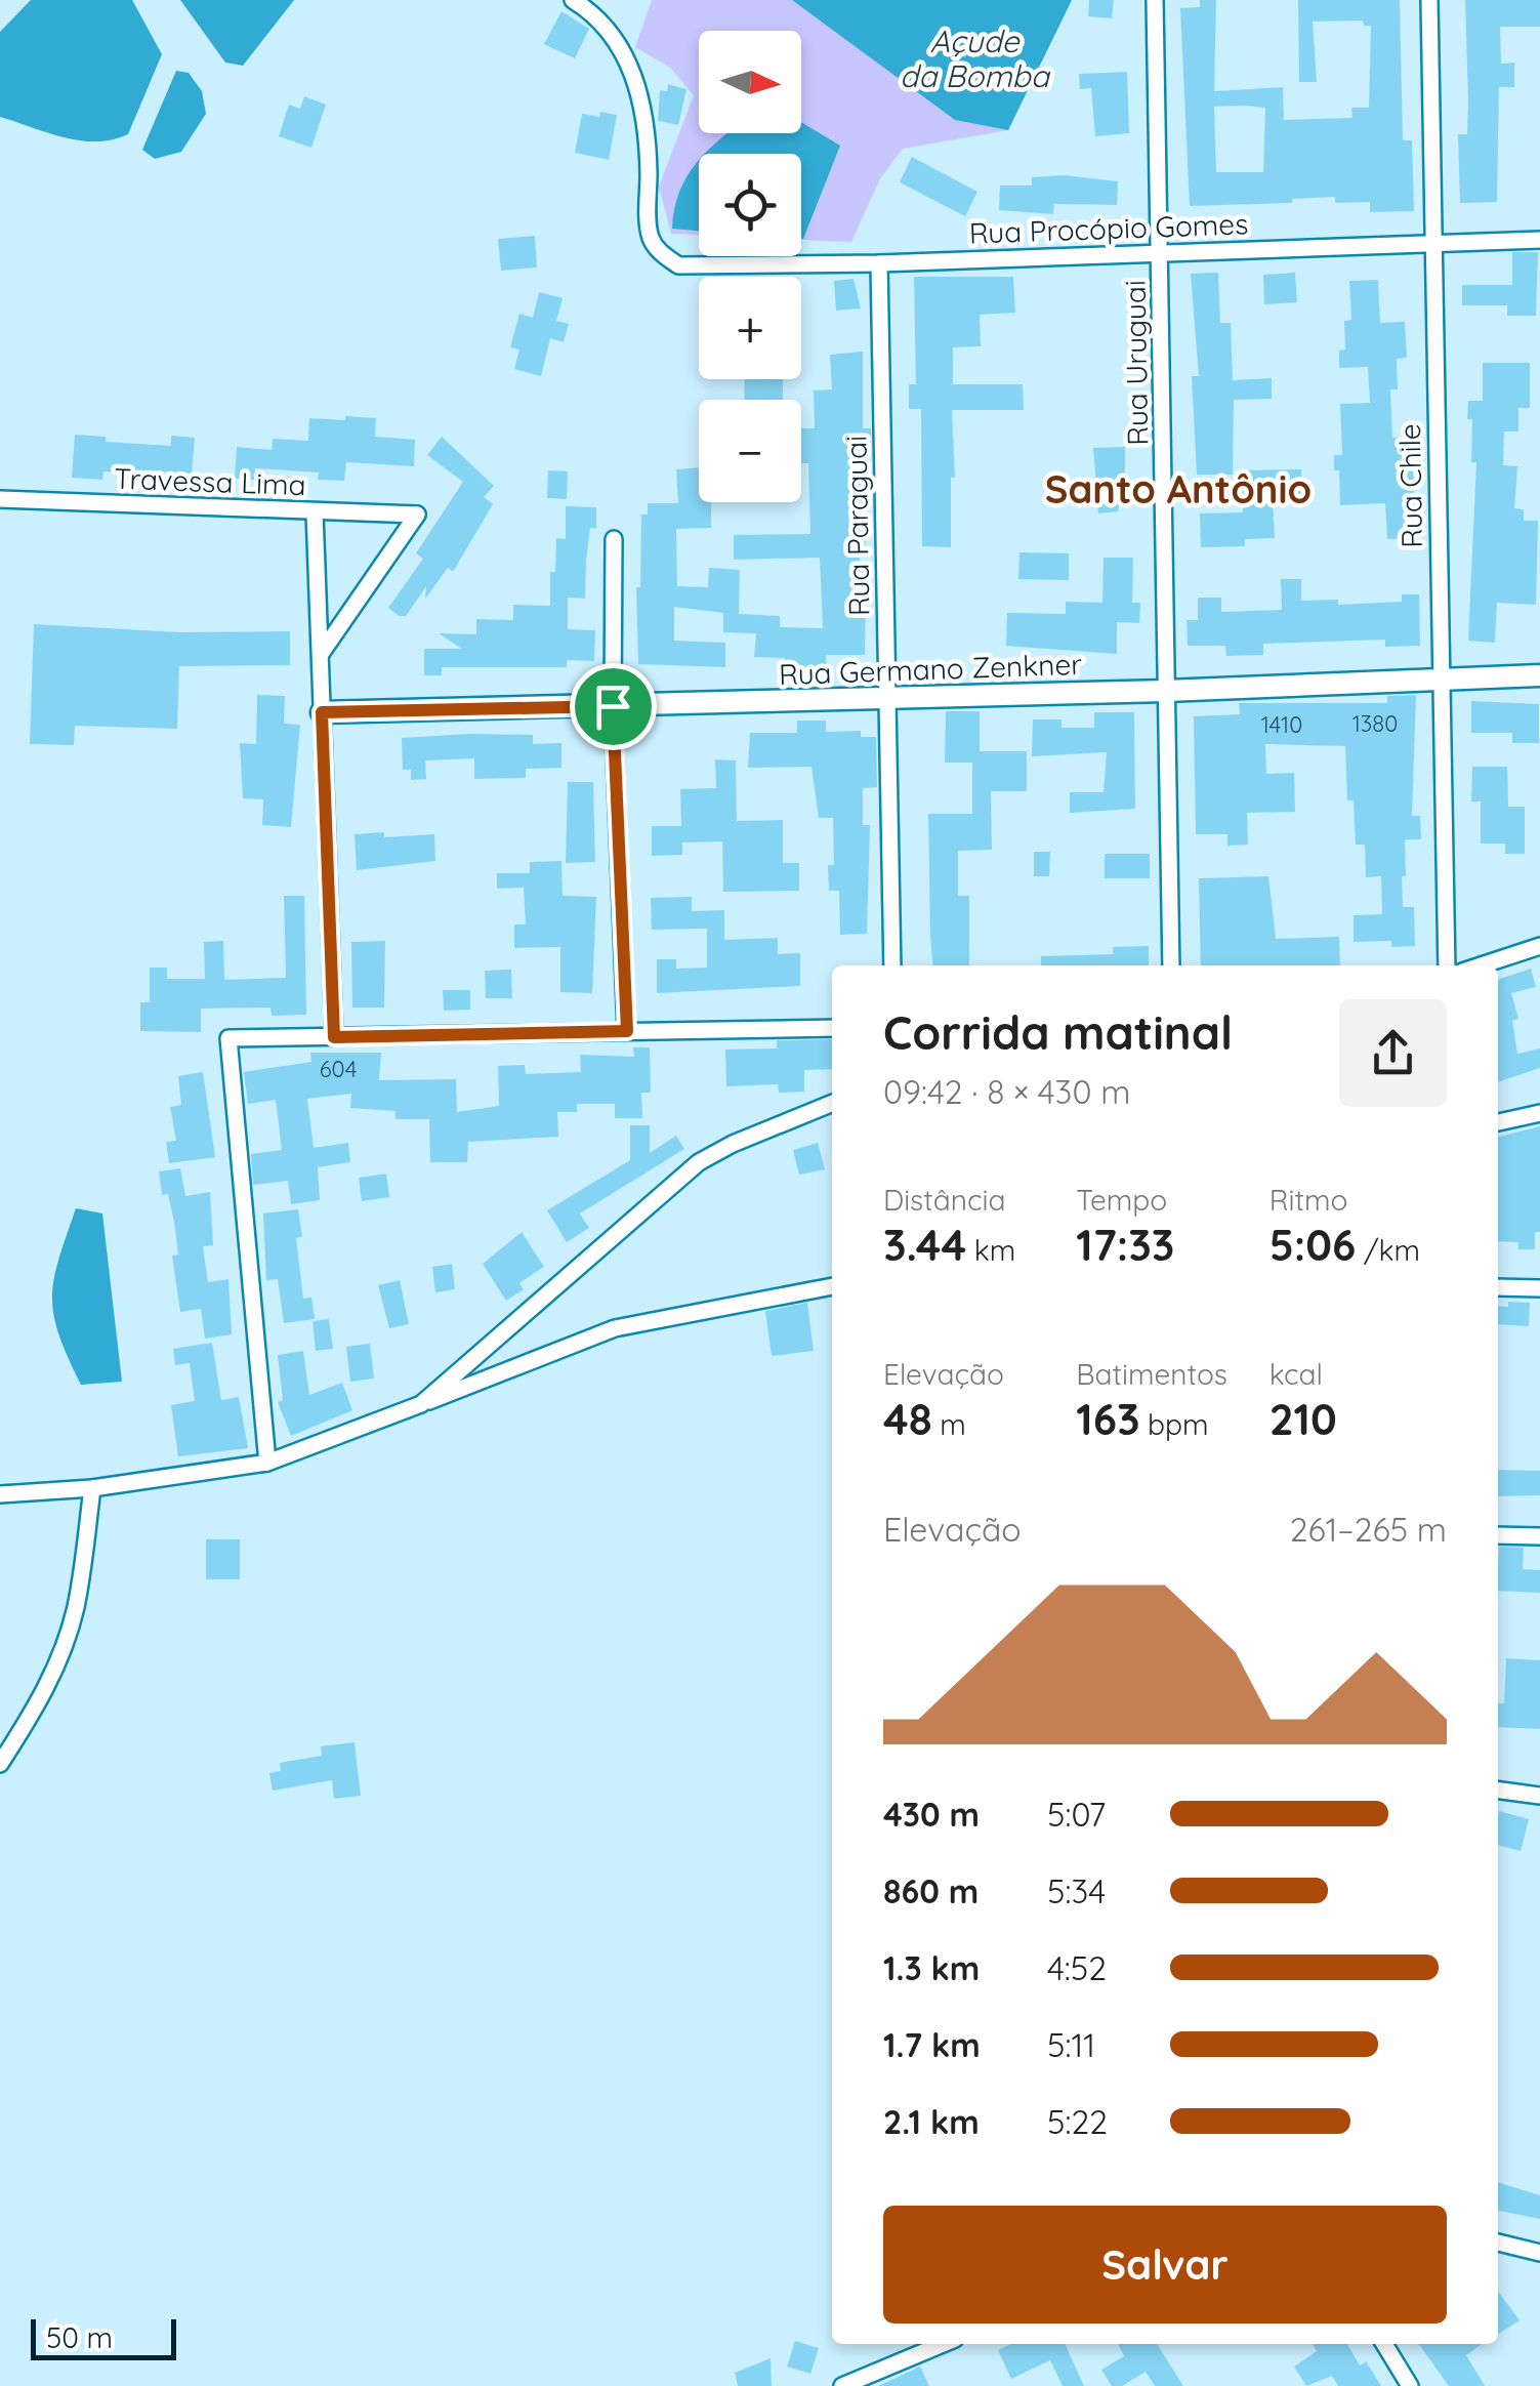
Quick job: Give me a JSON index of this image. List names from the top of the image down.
{
  "streets": {
    "street": [
      "Rua Procópio Gomes",
      "Rua Uruguai",
      "Travessa Lima",
      "Rua Chile",
      "Rua Paraguai",
      "Rua Germano Zenkner"
    ]
  },
  "crossings": [
    ["Rua Procópio Gomes", "Rua Uruguai"],
    ["Rua Procópio Gomes", "Rua Chile"],
    ["Rua Procópio Gomes", "Rua Paraguai"],
    ["Rua Uruguai", "Rua Germano Zenkner"],
    ["Rua Chile", "Rua Germano Zenkner"],
    ["Rua Paraguai", "Rua Germano Zenkner"]
  ],
  "districts": ["Santo Antônio"],
  "water": ["Açude da Bomba"],
  "house_numbers": ["1380", "1410", "604"],
  "scale_bar": "50 m",
  "north": "right",
  "page": {
    "map_buttons": ["+", "−"],
    "heading": ["Corrida matinal", "09:42 · 8 × 430 m"],
    "stats": [
      ["Distância", "3.44 km"],
      ["Tempo", "17:33"],
      ["Ritmo", "5:06 /km"],
      ["Elevação", "48 m"],
      ["Batimentos", "163 bpm"],
      ["kcal", "210"]
    ],
    "chart": ["Elevação", "261–265 m"],
    "list": [
      {
        "name": "430 m",
        "note": "5:07"
      },
      {
        "name": "860 m",
        "note": "5:34"
      },
      {
        "name": "1.3 km",
        "note": "4:52"
      },
      {
        "name": "1.7 km",
        "note": "5:11"
      },
      {
        "name": "2.1 km",
        "note": "5:22"
      }
    ],
    "buttons": "Salvar",
    "scale": "50 m"
  }
}
